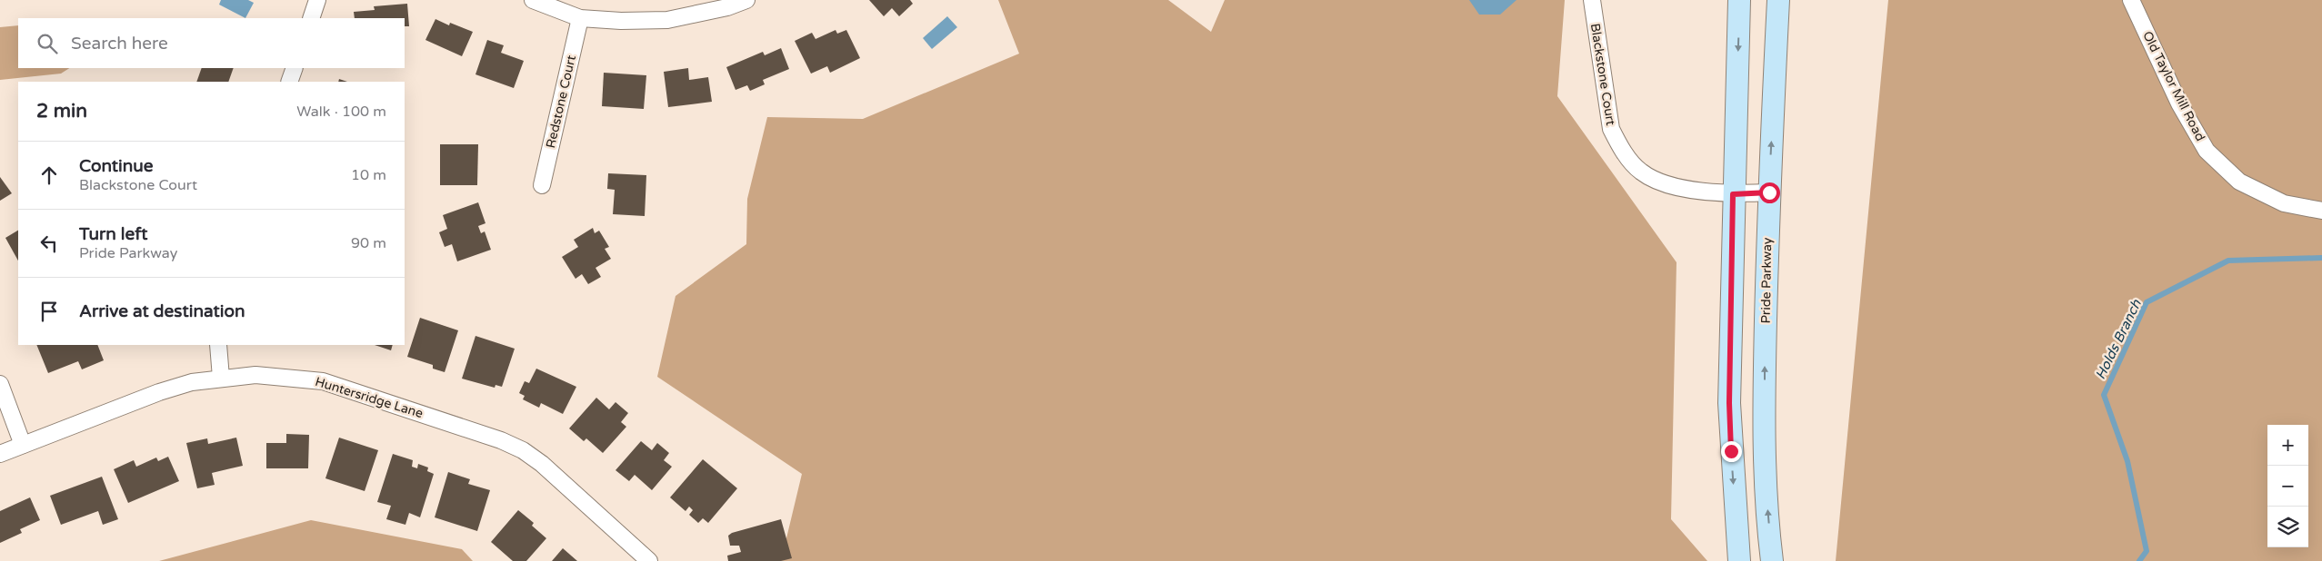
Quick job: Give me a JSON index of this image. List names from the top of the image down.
{
  "streets": {
    "main road": ["Pride Parkway"],
    "street": [
      "Blackstone Court",
      "Old Taylor Mill Road",
      "Redstone Court",
      "Huntersridge Lane"
    ]
  },
  "crossings": [
    ["Blackstone Court", "Pride Parkway"]
  ],
  "water": ["Holds Branch"],
  "page": {
    "search": "Search here",
    "heading": ["2 min", "Walk · 100 m"],
    "list": [
      ["Continue", "Blackstone Court", "10 m"],
      ["Turn left", "Pride Parkway", "90 m"],
      "Arrive at destination"
    ],
    "map_buttons": ["+", "−"]
  }
}
